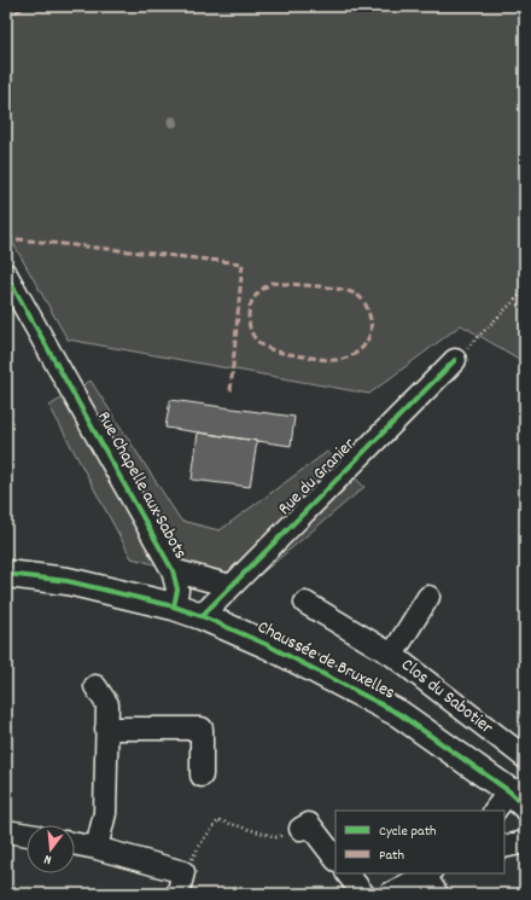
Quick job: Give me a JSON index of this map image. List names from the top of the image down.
{
  "streets": {
    "main road": ["Chaussée de Bruxelles"],
    "street": ["Rue du Granier", "Rue Chapelle aux Sabots", "Clos du Sabotier"]
  },
  "crossings": [
    ["Rue du Granier", "Chaussée de Bruxelles"],
    ["Rue Chapelle aux Sabots", "Chaussée de Bruxelles"]
  ],
  "legend": ["Cycle path", "Path"],
  "north": "bottom"
}
